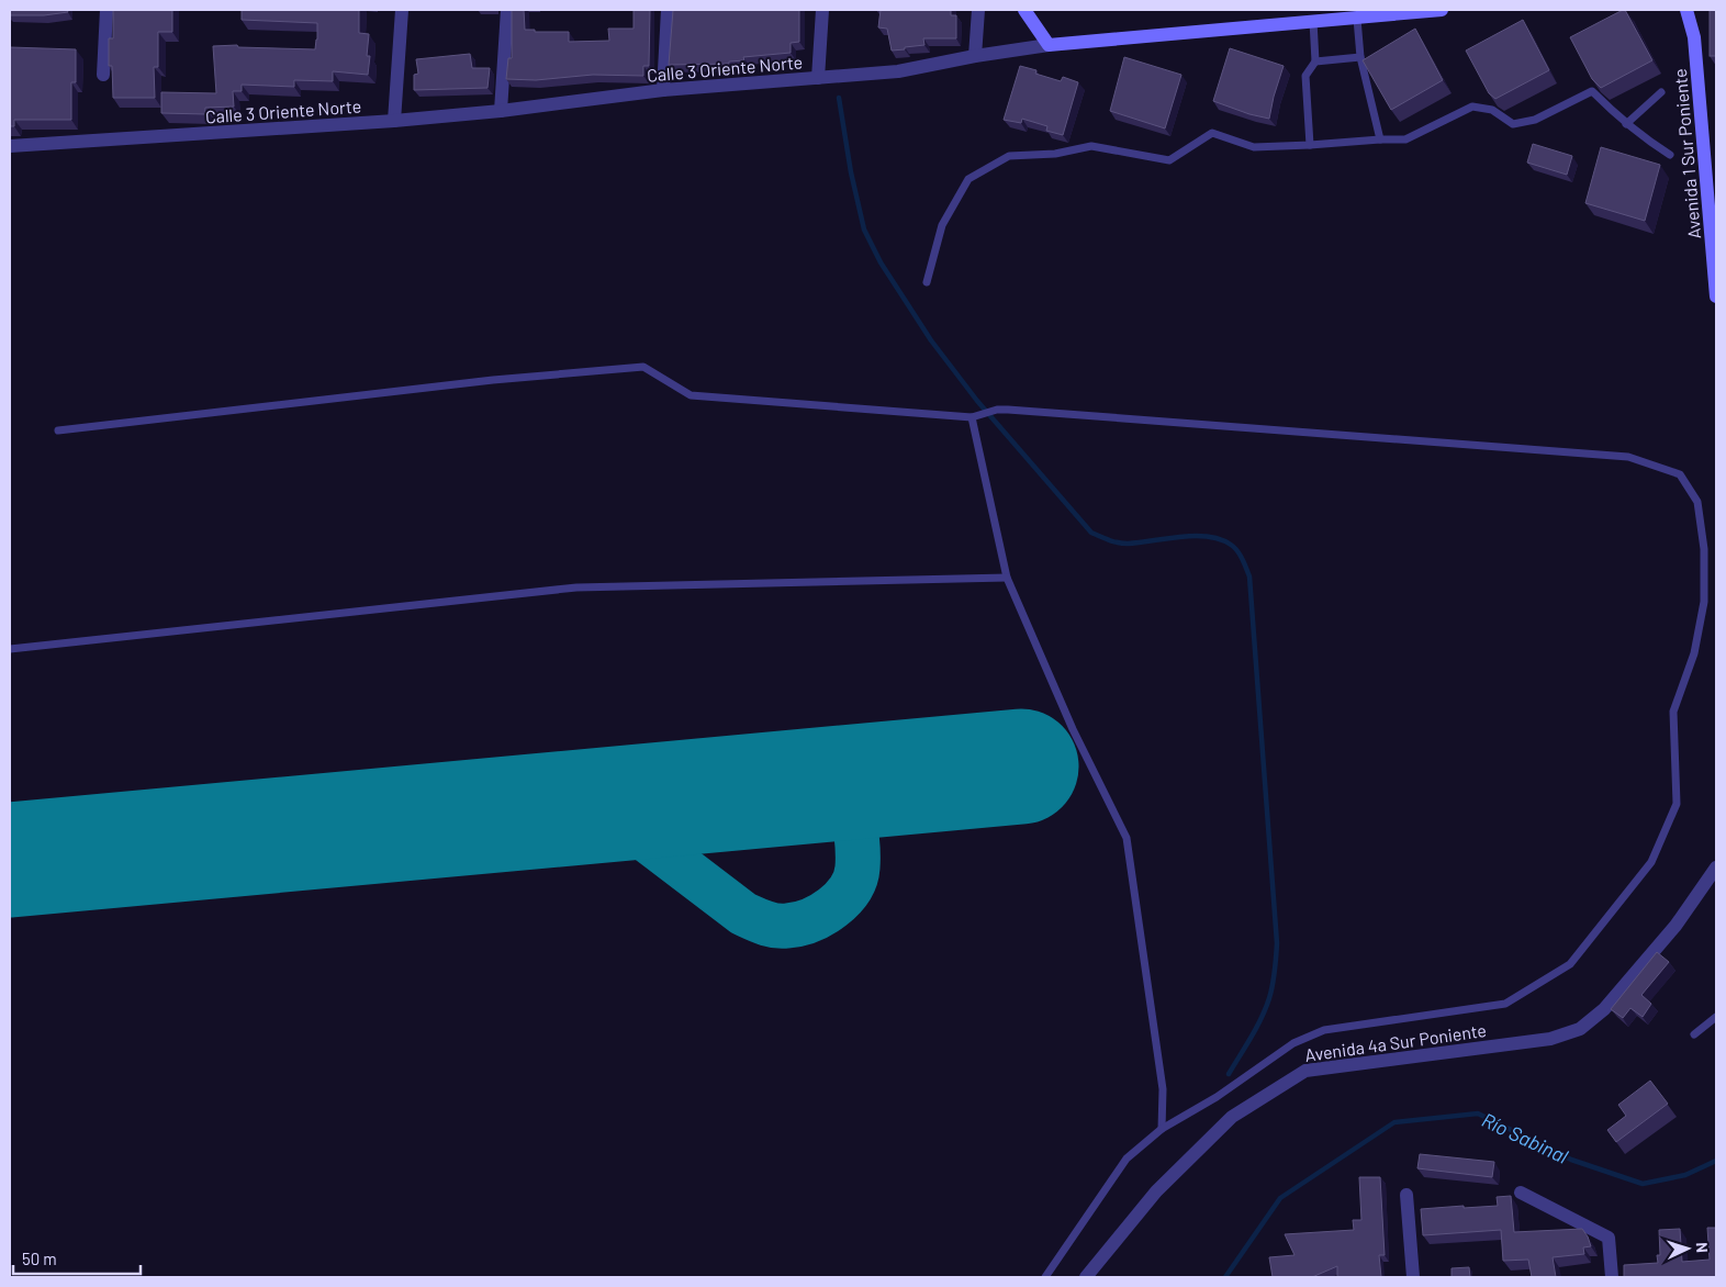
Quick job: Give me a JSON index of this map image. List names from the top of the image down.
{
  "streets": {
    "street": ["Calle 3 Oriente Norte", "Avenida 1 Sur Poniente", "Avenida 4a Sur Poniente"]
  },
  "water": ["Río Sabinal"],
  "scale_bar": "50 m",
  "north": "right"
}
